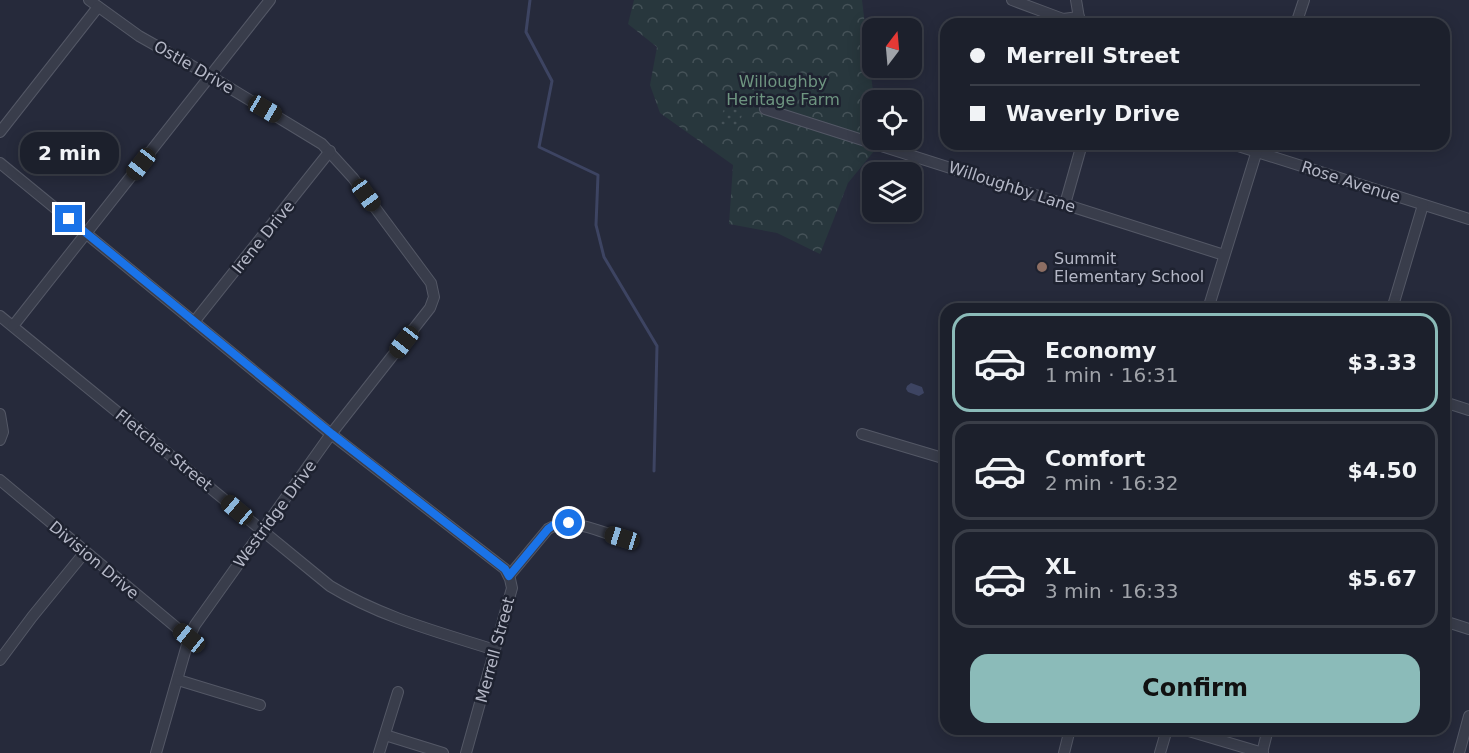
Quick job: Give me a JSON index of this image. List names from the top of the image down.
{
  "streets": {
    "street": [
      "Ostle Drive",
      "Rose Avenue",
      "Willoughby Lane",
      "Irene Drive",
      "Fletcher Street",
      "Westridge Drive",
      "Division Drive",
      "Merrell Street"
    ]
  },
  "crossings": [
    ["Ostle Drive", "Irene Drive"],
    ["Ostle Drive", "Westridge Drive"],
    ["Fletcher Street", "Westridge Drive"],
    ["Fletcher Street", "Merrell Street"],
    ["Westridge Drive", "Division Drive"]
  ],
  "parks": ["Willoughby Heritage Farm"],
  "places": ["Summit Elementary School"],
  "north": "top",
  "page": {
    "banner": ["Merrell Street", "Waverly Drive"],
    "bubble": "2 min",
    "list": [
      {
        "name": "Economy",
        "note": "1 min · 16:31",
        "value": "$3.33"
      },
      {
        "name": "Comfort",
        "note": "2 min · 16:32",
        "value": "$4.50"
      },
      {
        "name": "XL",
        "note": "3 min · 16:33",
        "value": "$5.67"
      }
    ],
    "buttons": "Confirm"
  }
}
